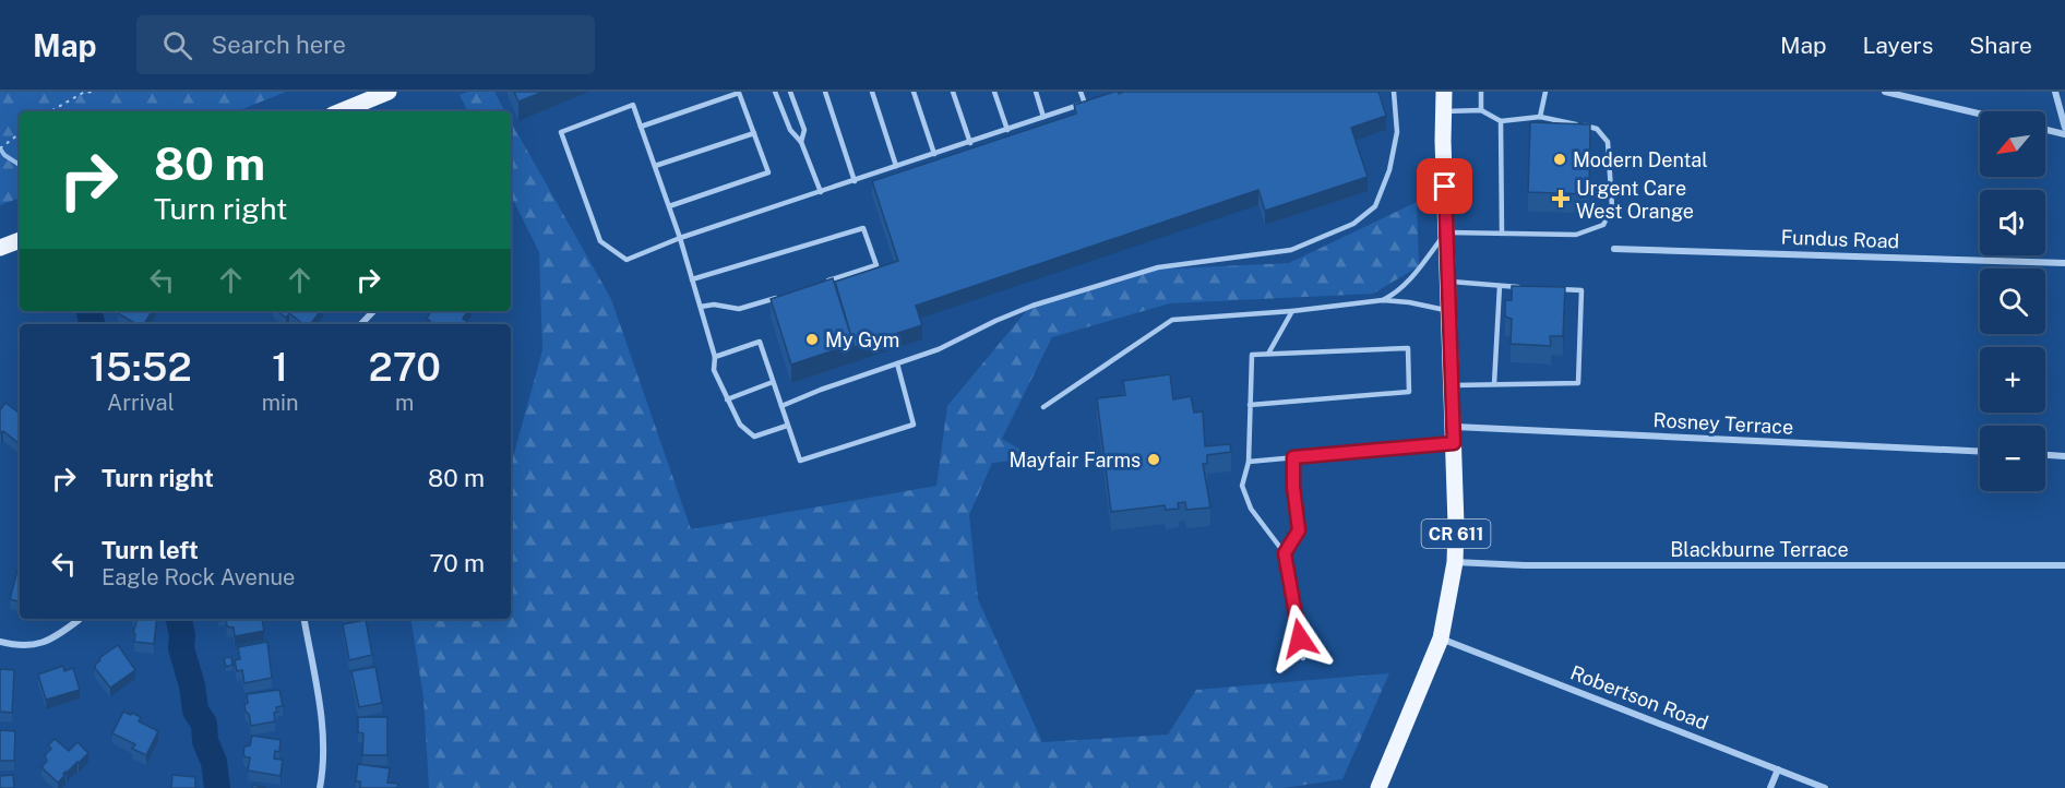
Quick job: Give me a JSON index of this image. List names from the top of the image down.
{
  "streets": {
    "main road": ["CR 611"],
    "street": [
      "Fundus Road",
      "Rosney Terrace",
      "Blackburne Terrace",
      "Robertson Road"
    ]
  },
  "crossings": [
    ["Rosney Terrace", "CR 611"],
    ["CR 611", "Blackburne Terrace"],
    ["CR 611", "Robertson Road"]
  ],
  "places": {
    "other": ["Modern Dental", "My Gym", "Mayfair Farms"],
    "health": ["Urgent Care West Orange"]
  },
  "north": "bottom left",
  "page": {
    "header": "Map",
    "search": "Search here",
    "nav": ["Map", "Layers", "Share"],
    "map_buttons": ["+", "−"],
    "turn": ["80 m", "Turn right"],
    "eta": [
      "15:52",
      "Arrival",
      "1",
      "min",
      "270",
      "m"
    ],
    "list": [
      {
        "name": "Turn right",
        "value": "80 m"
      },
      {
        "name": "Turn left",
        "note": "Eagle Rock Avenue",
        "value": "70 m"
      }
    ]
  }
}
